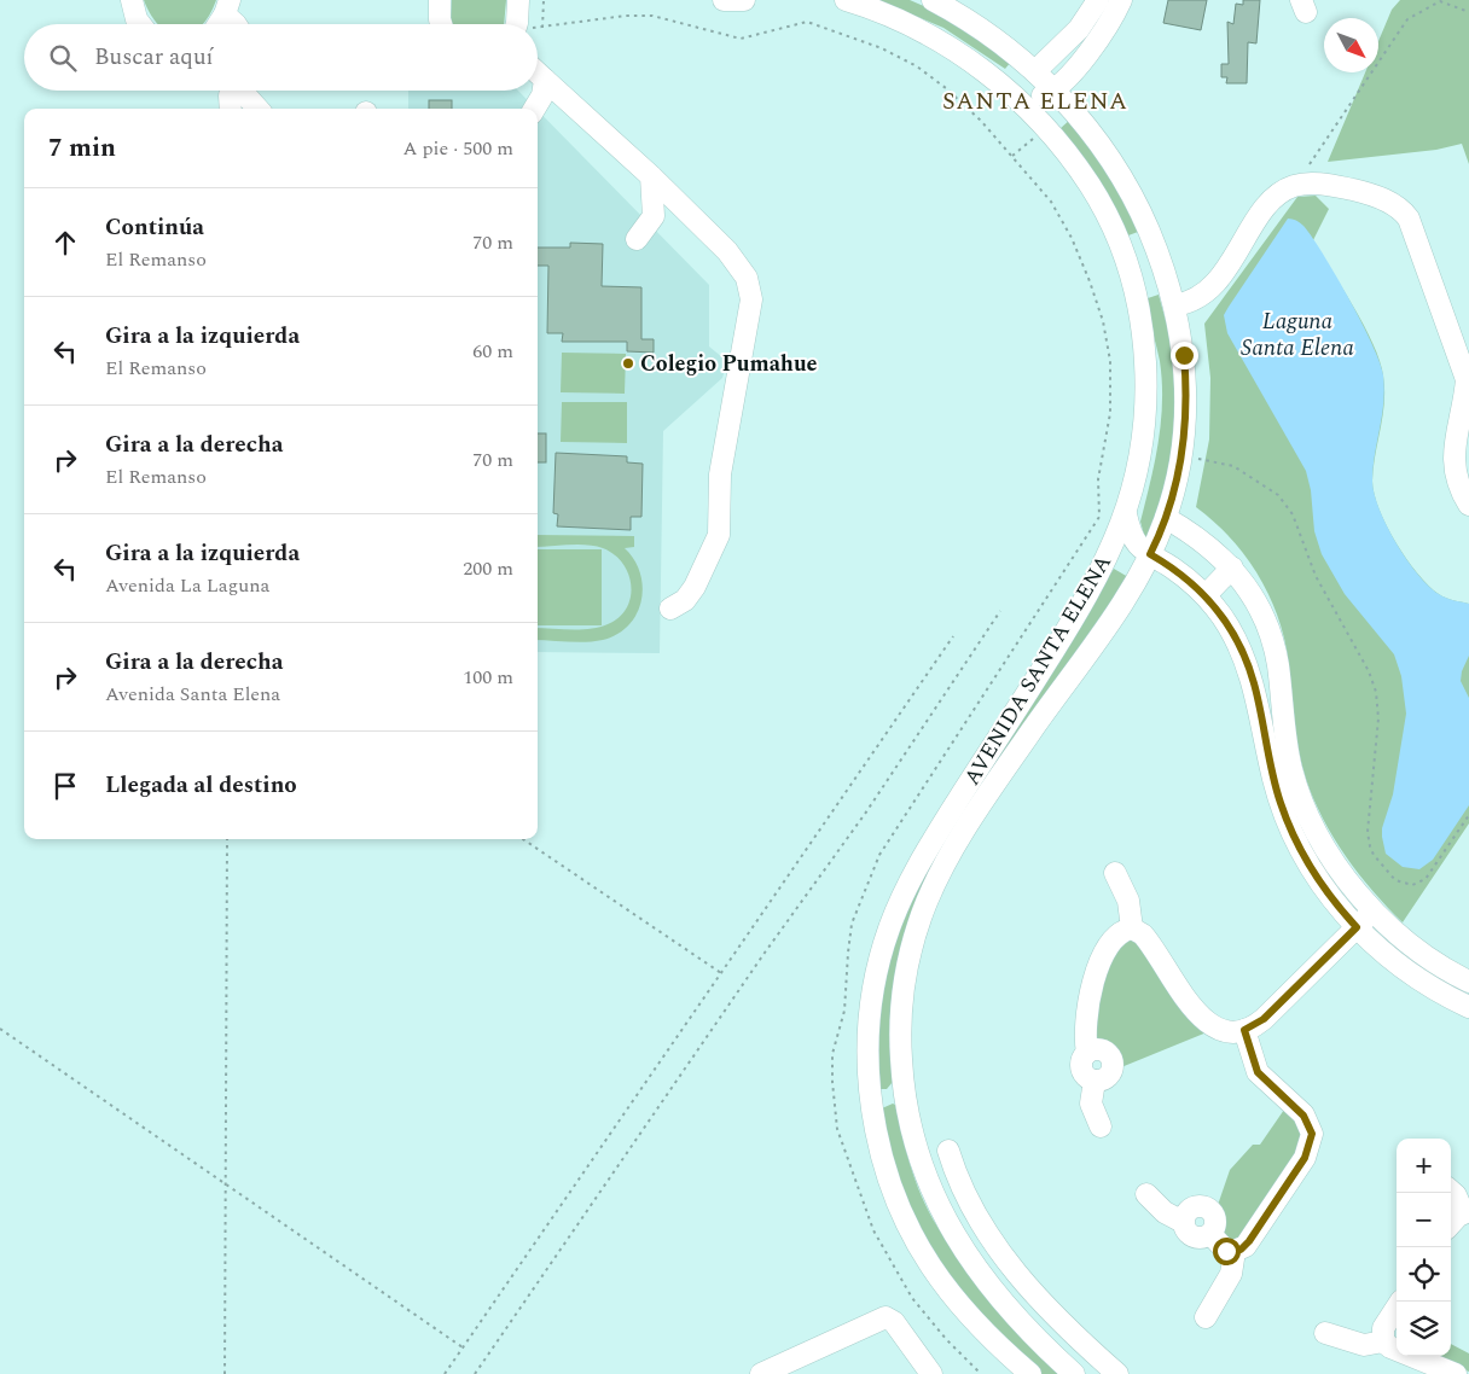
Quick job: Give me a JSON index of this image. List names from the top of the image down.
{
  "streets": {
    "street": ["AVENIDA SANTA ELENA"]
  },
  "districts": ["SANTA ELENA"],
  "water": ["Laguna Santa Elena"],
  "places": ["Colegio Pumahue"],
  "north": "bottom right",
  "page": {
    "search": "Buscar aquí",
    "heading": ["7 min", "A pie · 500 m"],
    "list": [
      ["Continúa", "El Remanso", "70 m"],
      ["Gira a la izquierda", "El Remanso", "60 m"],
      ["Gira a la derecha", "El Remanso", "70 m"],
      ["Gira a la izquierda", "Avenida La Laguna", "200 m"],
      ["Gira a la derecha", "Avenida Santa Elena", "100 m"],
      "Llegada al destino"
    ],
    "map_buttons": ["+", "−"]
  }
}
